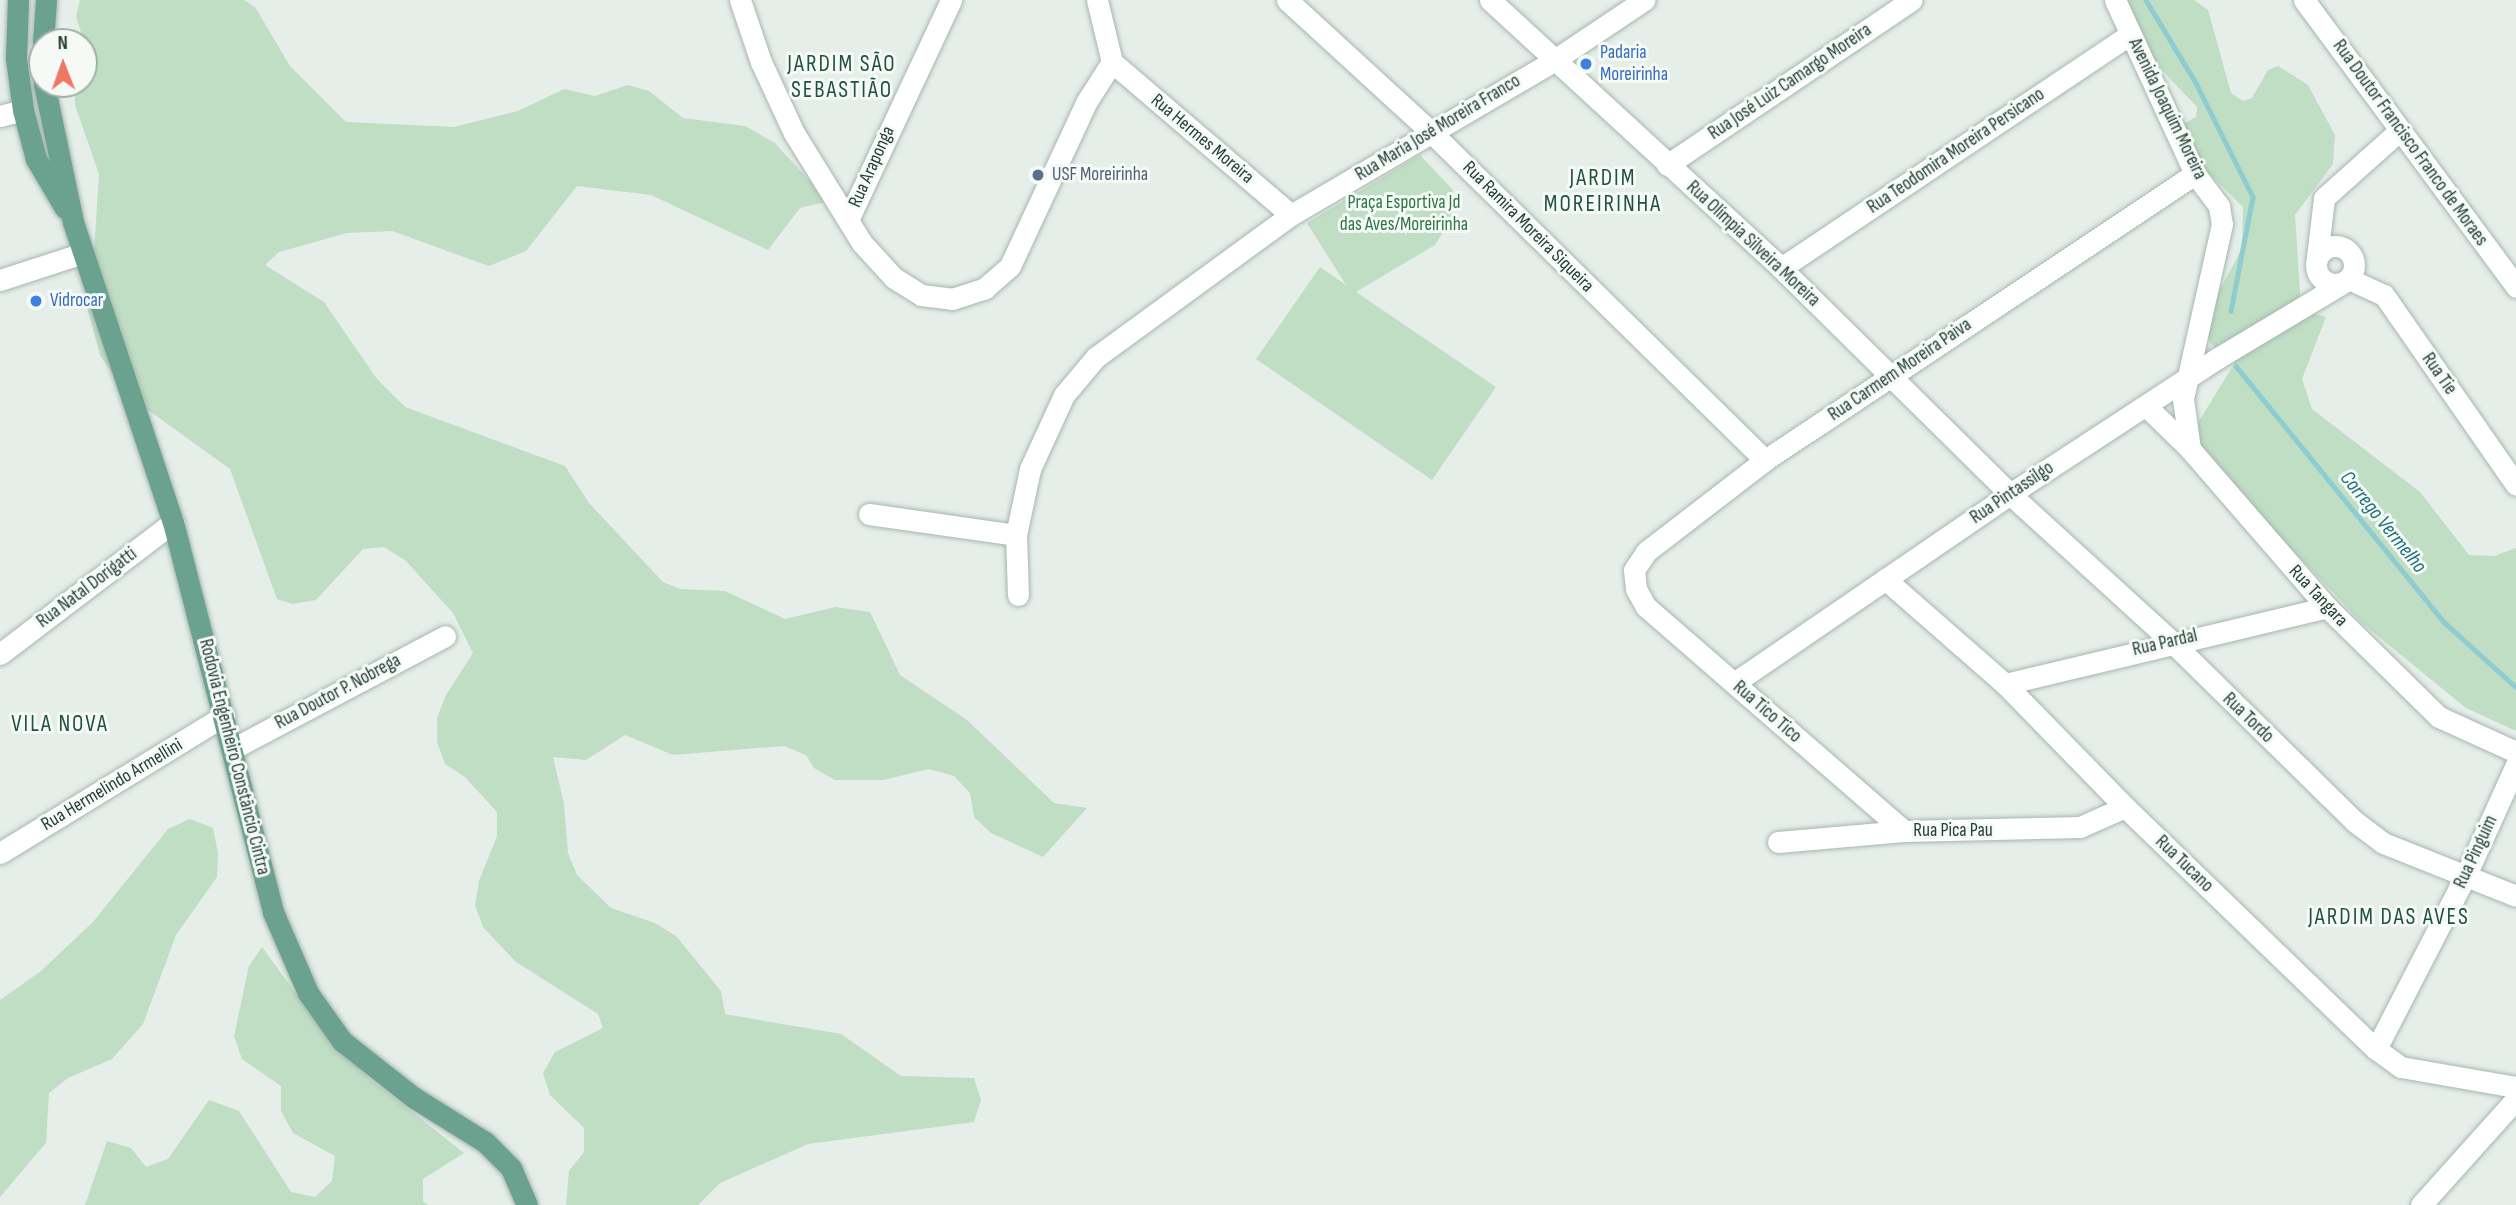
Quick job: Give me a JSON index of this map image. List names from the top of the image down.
{
  "streets": {
    "main road": ["Rodovia Engenheiro Constâncio Cintra"],
    "street": [
      "Rua José Luiz Camargo Moreira",
      "Avenida Joaquim Moreira",
      "Rua Maria José Moreira Franco",
      "Rua Hermes Moreira",
      "Rua Doutor Francisco Franco de Moraes",
      "Rua Teodomira Moreira Persicano",
      "Rua Araponga",
      "Rua Ramira Moreira Siqueira",
      "Rua Olímpia Silveira Moreira",
      "Rua Carmem Moreira Paiva",
      "Rua Tie",
      "Rua Pintassilgo",
      "Rua Natal Dorigatti",
      "Rua Tangara",
      "Rua Pardal",
      "Rua Doutor P. Nobrega",
      "Rua Tico Tico",
      "Rua Tordo",
      "Rua Hermelindo Armellini",
      "Rua Pica Pau",
      "Rua Pinguim",
      "Rua Tucano"
    ]
  },
  "crossings": [
    ["Rua José Luiz Camargo Moreira", "Rua Olímpia Silveira Moreira"],
    ["Avenida Joaquim Moreira", "Rua Teodomira Moreira Persicano"],
    ["Avenida Joaquim Moreira", "Rua Carmem Moreira Paiva"],
    ["Avenida Joaquim Moreira", "Rua Pintassilgo"],
    ["Avenida Joaquim Moreira", "Rua Tangara"],
    ["Rua Maria José Moreira Franco", "Rua Hermes Moreira"],
    ["Rua Maria José Moreira Franco", "Rua Ramira Moreira Siqueira"],
    ["Rua Maria José Moreira Franco", "Rua Olímpia Silveira Moreira"],
    ["Rua Teodomira Moreira Persicano", "Rua Olímpia Silveira Moreira"],
    ["Rua Ramira Moreira Siqueira", "Rua Carmem Moreira Paiva"],
    ["Rua Olímpia Silveira Moreira", "Rua Carmem Moreira Paiva"],
    ["Rua Olímpia Silveira Moreira", "Rua Pintassilgo"],
    ["Rua Olímpia Silveira Moreira", "Rua Tordo"],
    ["Rua Carmem Moreira Paiva", "Rua Tico Tico"],
    ["Rua Tie", "Rua Pintassilgo"],
    ["Rua Pintassilgo", "Rua Tangara"],
    ["Rua Pintassilgo", "Rua Tico Tico"],
    ["Rua Pintassilgo", "Rua Tordo"],
    ["Rua Pintassilgo", "Rua Tucano"],
    ["Rua Natal Dorigatti", "Rodovia Engenheiro Constâncio Cintra"],
    ["Rua Tangara", "Rua Pardal"],
    ["Rua Pardal", "Rua Tordo"],
    ["Rua Pardal", "Rua Tucano"],
    ["Rua Doutor P. Nobrega", "Rodovia Engenheiro Constâncio Cintra"],
    ["Rua Tico Tico", "Rua Pica Pau"],
    ["Rua Tordo", "Rua Pinguim"],
    ["Rodovia Engenheiro Constâncio Cintra", "Rua Hermelindo Armellini"],
    ["Rua Pica Pau", "Rua Tucano"],
    ["Rua Pinguim", "Rua Tucano"]
  ],
  "districts": [
    "JARDIM SÃO SEBASTIÃO",
    "JARDIM MOREIRINHA",
    "VILA NOVA",
    "JARDIM DAS AVES"
  ],
  "water": ["Corrego Vermelho"],
  "parks": ["Praça Esportiva Jd das Aves/Moreirinha"],
  "places": ["Padaria Moreirinha", "USF Moreirinha", "Vidrocar"],
  "north": "top"
}
